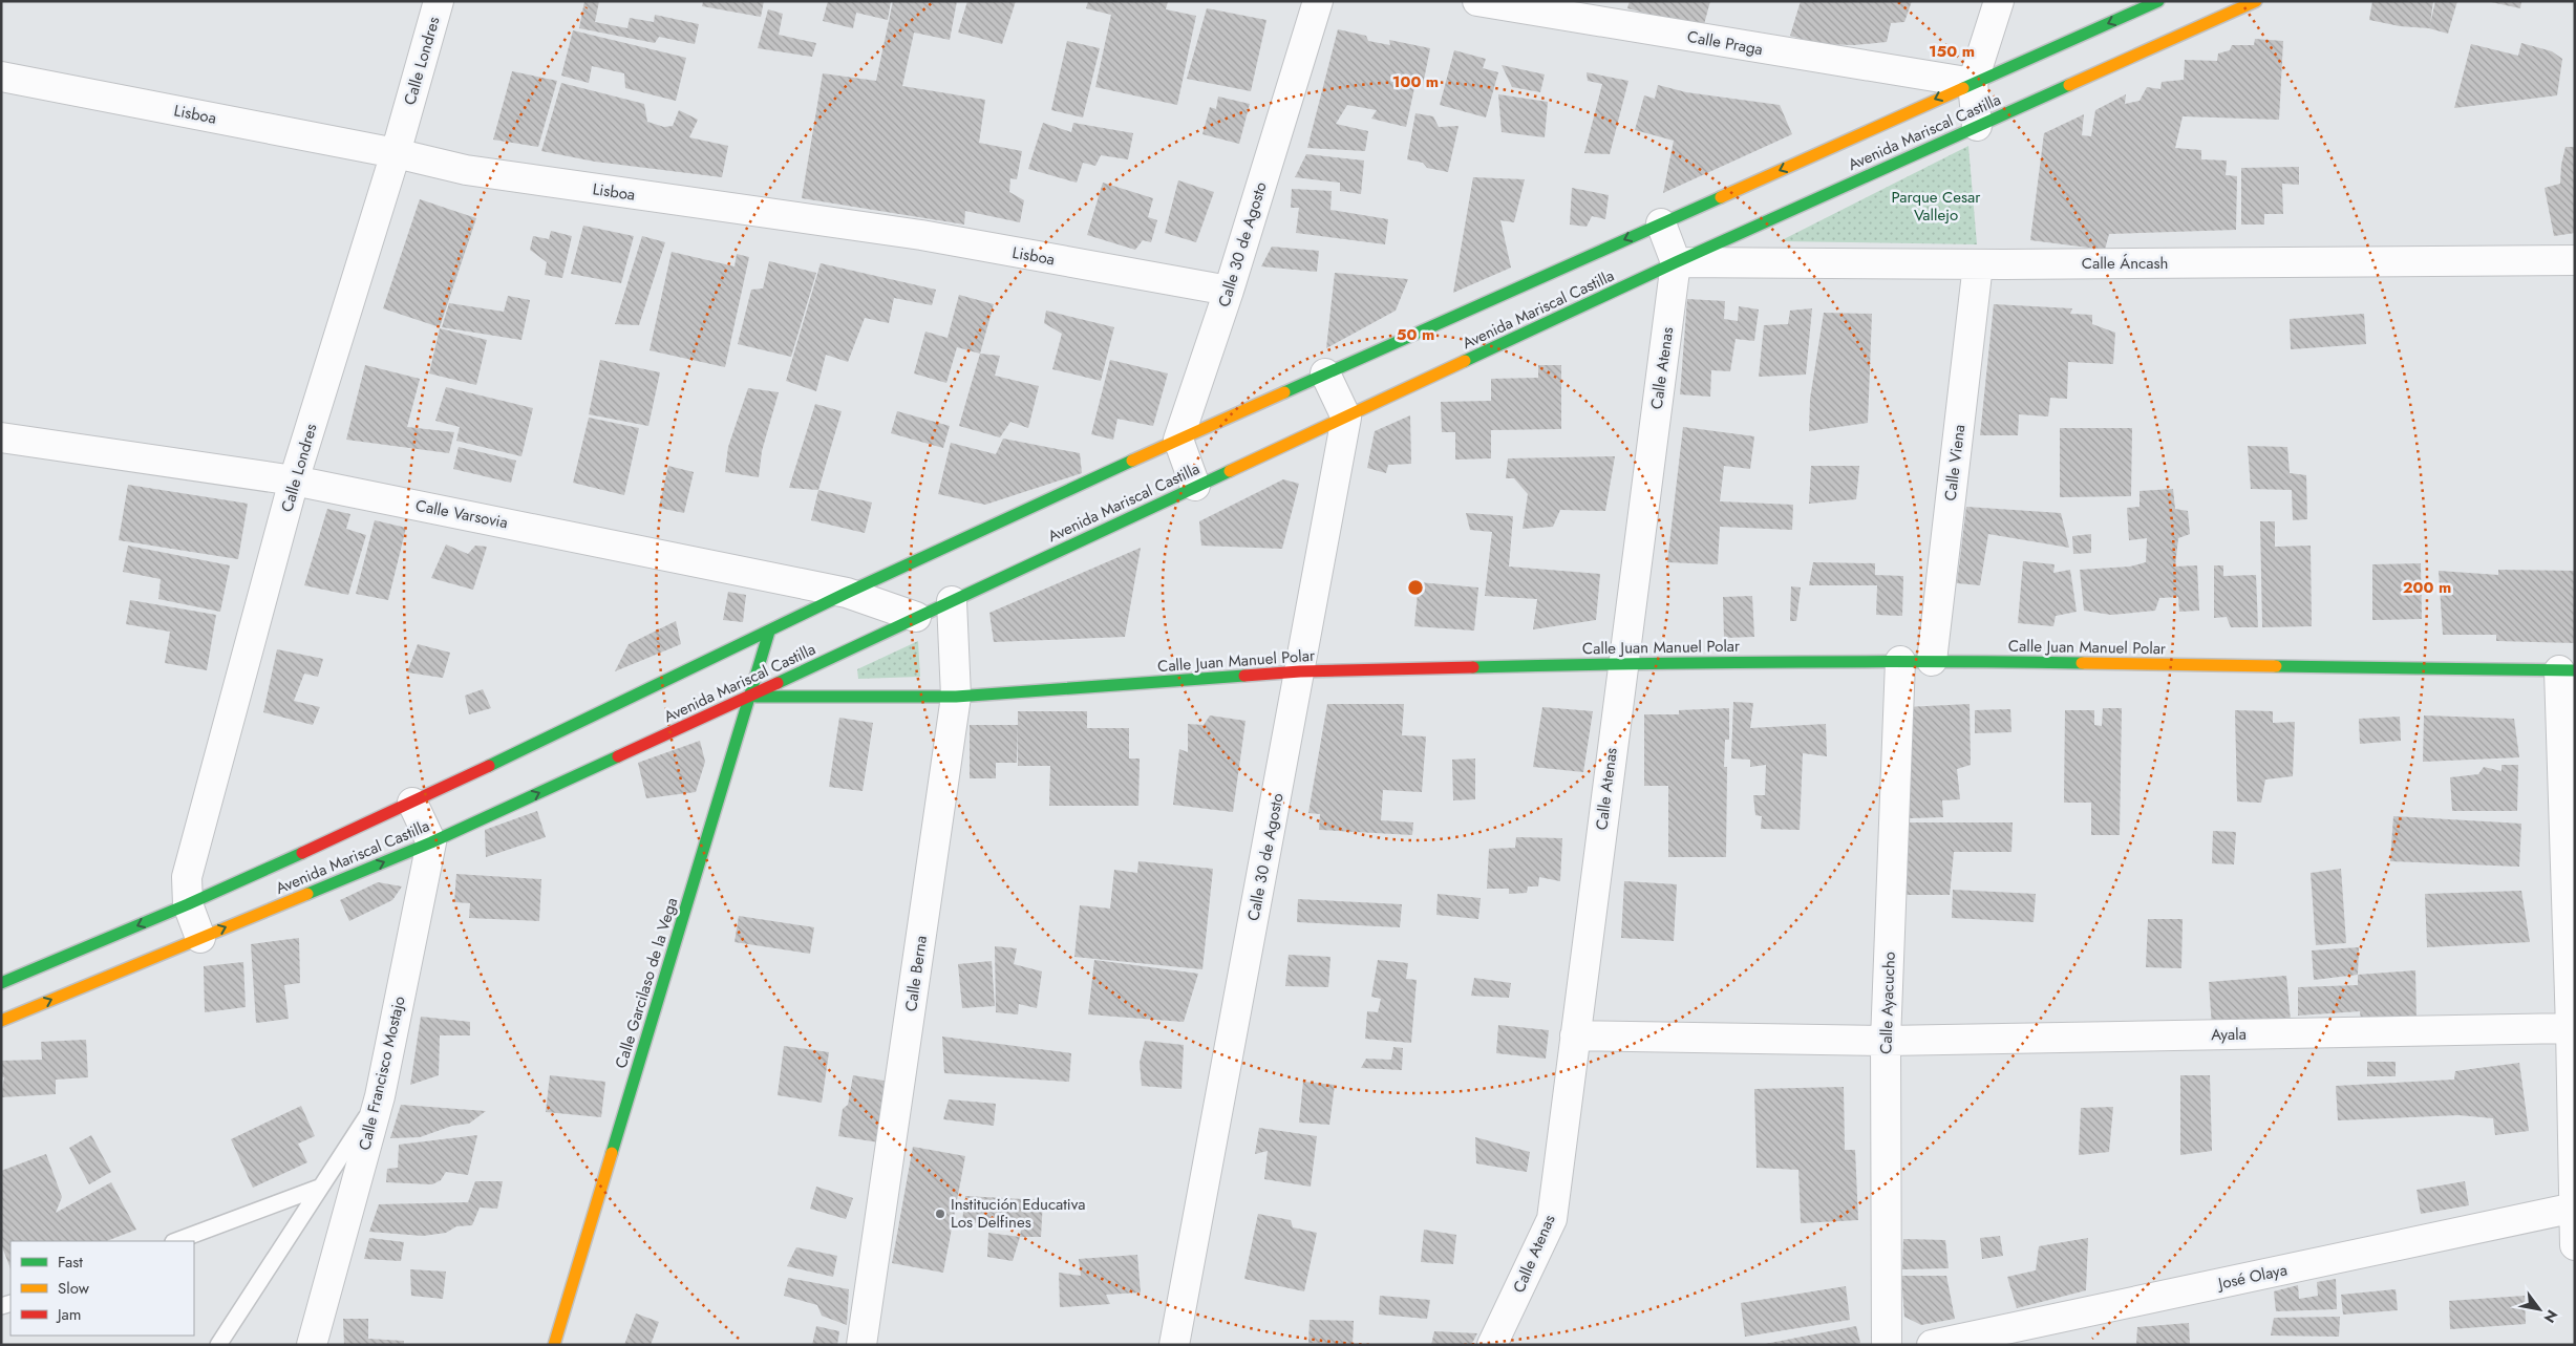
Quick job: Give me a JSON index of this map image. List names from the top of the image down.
{
  "streets": {
    "main road": ["Avenida Mariscal Castilla", "Calle Juan Manuel Polar", "Calle Garcilaso de la Vega"],
    "street": [
      "Calle Praga",
      "Calle Londres",
      "Lisboa",
      "Calle 30 de Agosto",
      "Calle Áncash",
      "Calle Atenas",
      "Calle Viena",
      "Calle Varsovia",
      "Calle Berna",
      "Calle Ayacucho",
      "Ayala",
      "Calle Francisco Mostajo",
      "José Olaya"
    ]
  },
  "crossings": [
    ["Calle Praga", "Avenida Mariscal Castilla"],
    ["Calle Londres", "Lisboa"],
    ["Calle Londres", "Avenida Mariscal Castilla"],
    ["Calle Londres", "Calle Varsovia"],
    ["Lisboa", "Calle 30 de Agosto"],
    ["Avenida Mariscal Castilla", "Calle 30 de Agosto"],
    ["Avenida Mariscal Castilla", "Calle Áncash"],
    ["Avenida Mariscal Castilla", "Calle Atenas"],
    ["Avenida Mariscal Castilla", "Calle Varsovia"],
    ["Avenida Mariscal Castilla", "Calle Juan Manuel Polar"],
    ["Avenida Mariscal Castilla", "Calle Berna"],
    ["Avenida Mariscal Castilla", "Calle Garcilaso de la Vega"],
    ["Avenida Mariscal Castilla", "Calle Francisco Mostajo"],
    ["Calle 30 de Agosto", "Calle Juan Manuel Polar"],
    ["Calle Áncash", "Calle Atenas"],
    ["Calle Áncash", "Calle Viena"],
    ["Calle Atenas", "Calle Juan Manuel Polar"],
    ["Calle Atenas", "Ayala"],
    ["Calle Viena", "Calle Juan Manuel Polar"],
    ["Calle Juan Manuel Polar", "Calle Berna"],
    ["Calle Juan Manuel Polar", "Calle Garcilaso de la Vega"],
    ["Calle Juan Manuel Polar", "Calle Ayacucho"],
    ["Calle Ayacucho", "Ayala"]
  ],
  "parks": ["Parque Cesar Vallejo"],
  "places": ["Institución Educativa Los Delfines"],
  "legend": ["Fast", "Slow", "Jam"],
  "north": "bottom right",
  "rings": [
    "150 m",
    "100 m",
    "50 m",
    "200 m"
  ]
}
